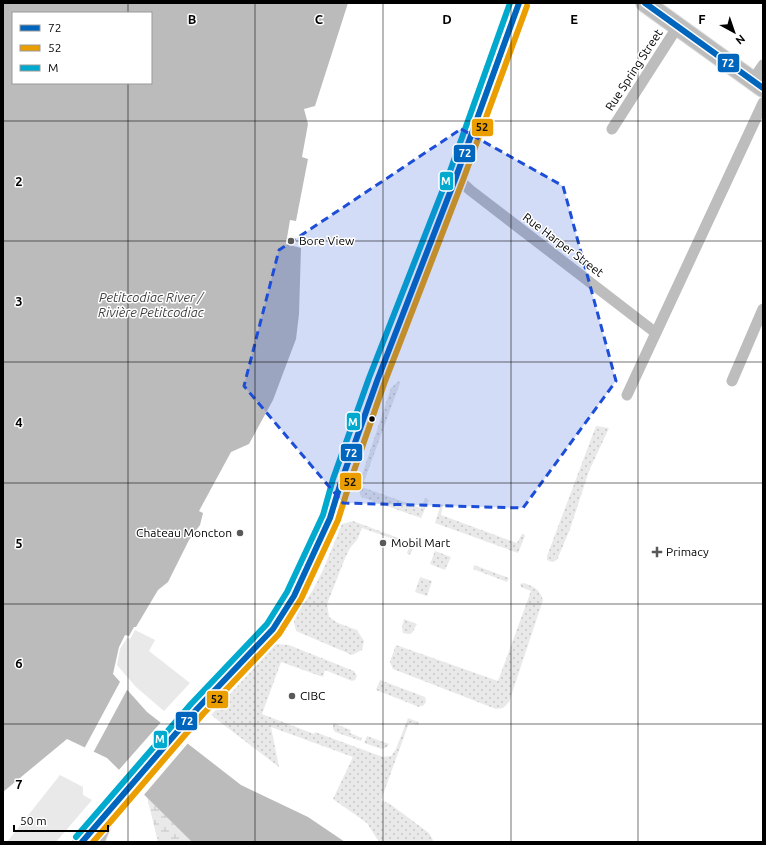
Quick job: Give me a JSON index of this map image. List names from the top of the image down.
{
  "streets": {
    "street": ["Rue Spring Street", "Rue Harper Street"]
  },
  "water": ["Petitcodiac River / Rivière Petitcodiac"],
  "places": {
    "other": [
      "Bore View",
      "Chateau Moncton",
      "Mobil Mart",
      "CIBC"
    ],
    "health": ["Primacy"]
  },
  "lines": ["transit line 72", "transit line M", "transit line 52"],
  "legend": ["72", "52", "M"],
  "scale_bar": "50 m",
  "north": "bottom right",
  "grid": {
    "columns": [
      "B",
      "C",
      "D",
      "E",
      "F"
    ],
    "rows": [
      "2",
      "3",
      "4",
      "5",
      "6",
      "7"
    ]
  }
}
